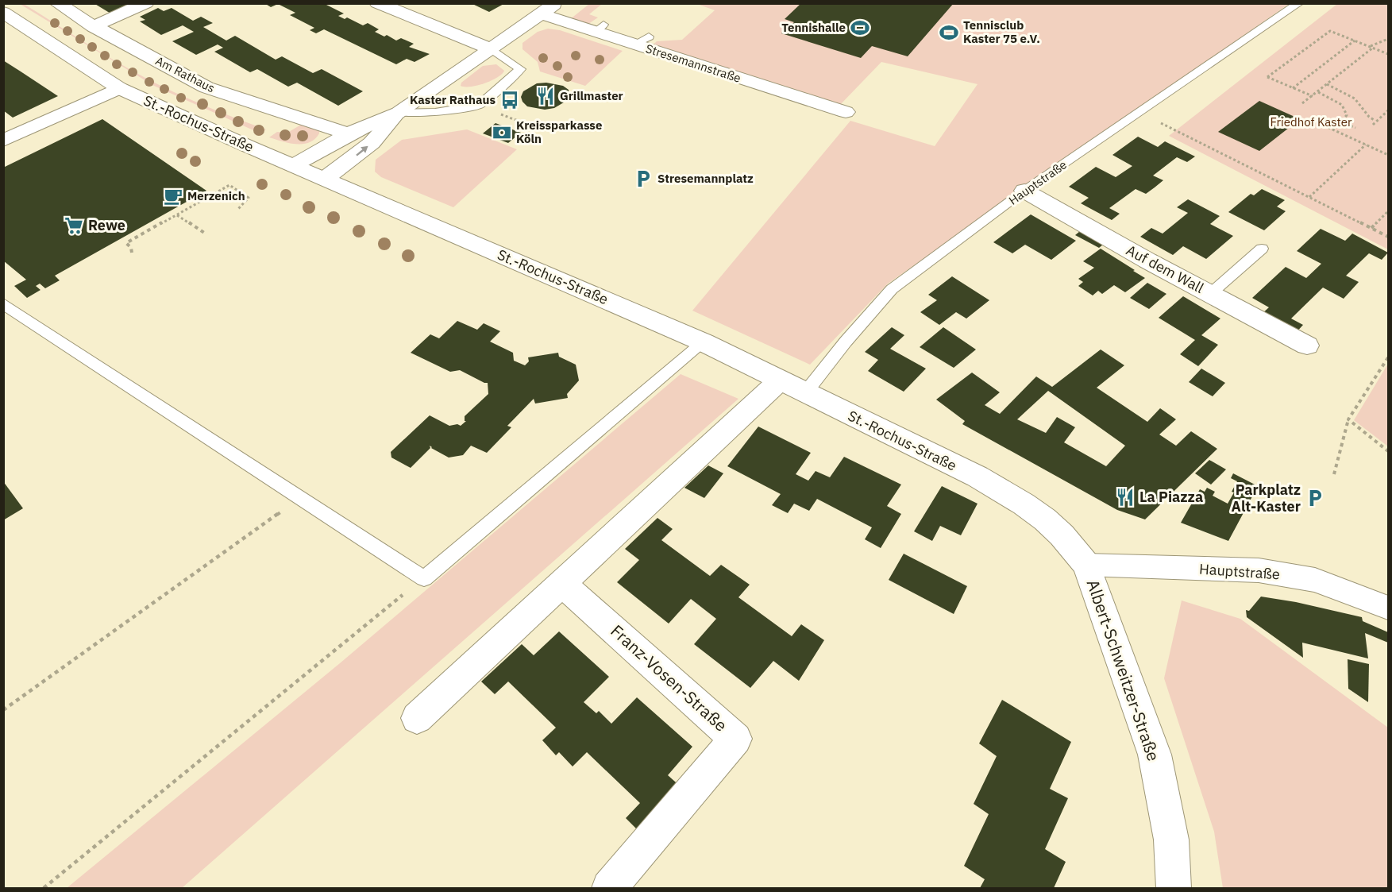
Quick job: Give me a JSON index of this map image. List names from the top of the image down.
{
  "streets": {
    "street": [
      "Stresemannstraße",
      "Am Rathaus",
      "St.-Rochus-Straße",
      "Hauptstraße",
      "Auf dem Wall",
      "Albert-Schweitzer-Straße",
      "Franz-Vosen-Straße"
    ]
  },
  "crossings": [
    ["Stresemannstraße", "Am Rathaus"],
    ["Stresemannstraße", "St.-Rochus-Straße"],
    ["St.-Rochus-Straße", "Hauptstraße"],
    ["St.-Rochus-Straße", "Albert-Schweitzer-Straße"],
    ["Hauptstraße", "Auf dem Wall"],
    ["Hauptstraße", "Albert-Schweitzer-Straße"]
  ],
  "parks": ["Friedhof Kaster"],
  "places": {
    "sports": ["Tennishalle", "Tennisclub Kaster 75 e.V."],
    "restaurant": ["Grillmaster", "La Piazza"],
    "bus stop": ["Kaster Rathaus"],
    "bank": ["Kreissparkasse Köln"],
    "parking": ["Stresemannplatz", "Parkplatz Alt-Kaster"],
    "cafe": ["Merzenich"],
    "supermarket": ["Rewe"]
  }
}
